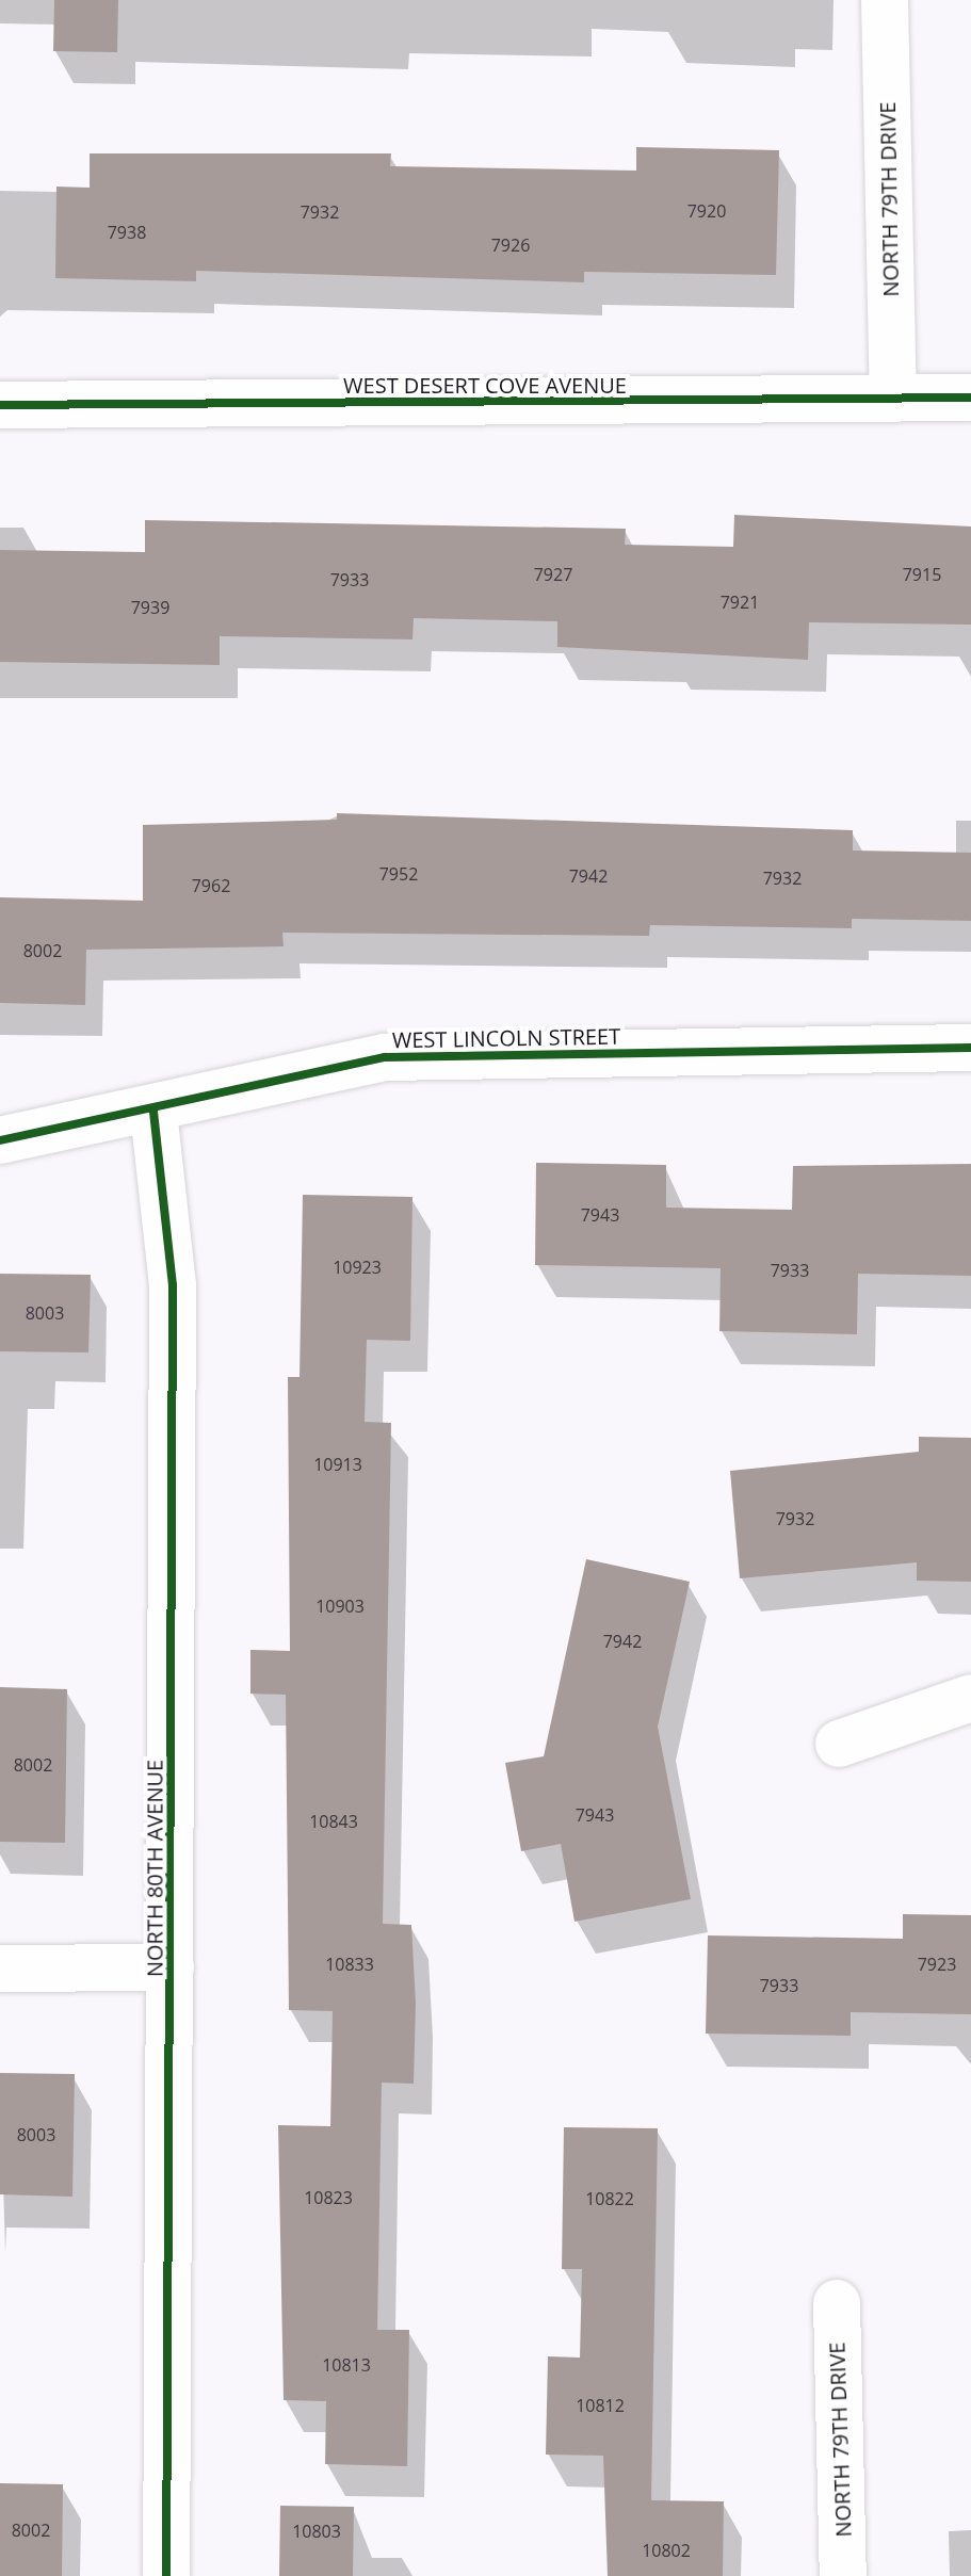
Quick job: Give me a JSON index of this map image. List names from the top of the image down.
{
  "streets": {
    "street": [
      "NORTH 79TH DRIVE",
      "WEST DESERT COVE AVENUE",
      "WEST LINCOLN STREET",
      "NORTH 80TH AVENUE"
    ]
  },
  "crossings": [
    ["NORTH 79TH DRIVE", "WEST DESERT COVE AVENUE"],
    ["WEST LINCOLN STREET", "NORTH 80TH AVENUE"]
  ],
  "house_numbers": [
    "7920",
    "7932",
    "7938",
    "7926",
    "7927",
    "7915",
    "7933",
    "7921",
    "7939",
    "7952",
    "7942",
    "7932",
    "7962",
    "8002",
    "7943",
    "10923",
    "7933",
    "8003",
    "10913",
    "7932",
    "10903",
    "7942",
    "8002",
    "7943",
    "10843",
    "10833",
    "7923",
    "7933",
    "8003",
    "10823",
    "10822",
    "10813",
    "10812",
    "8002",
    "10803",
    "10802"
  ]
}
